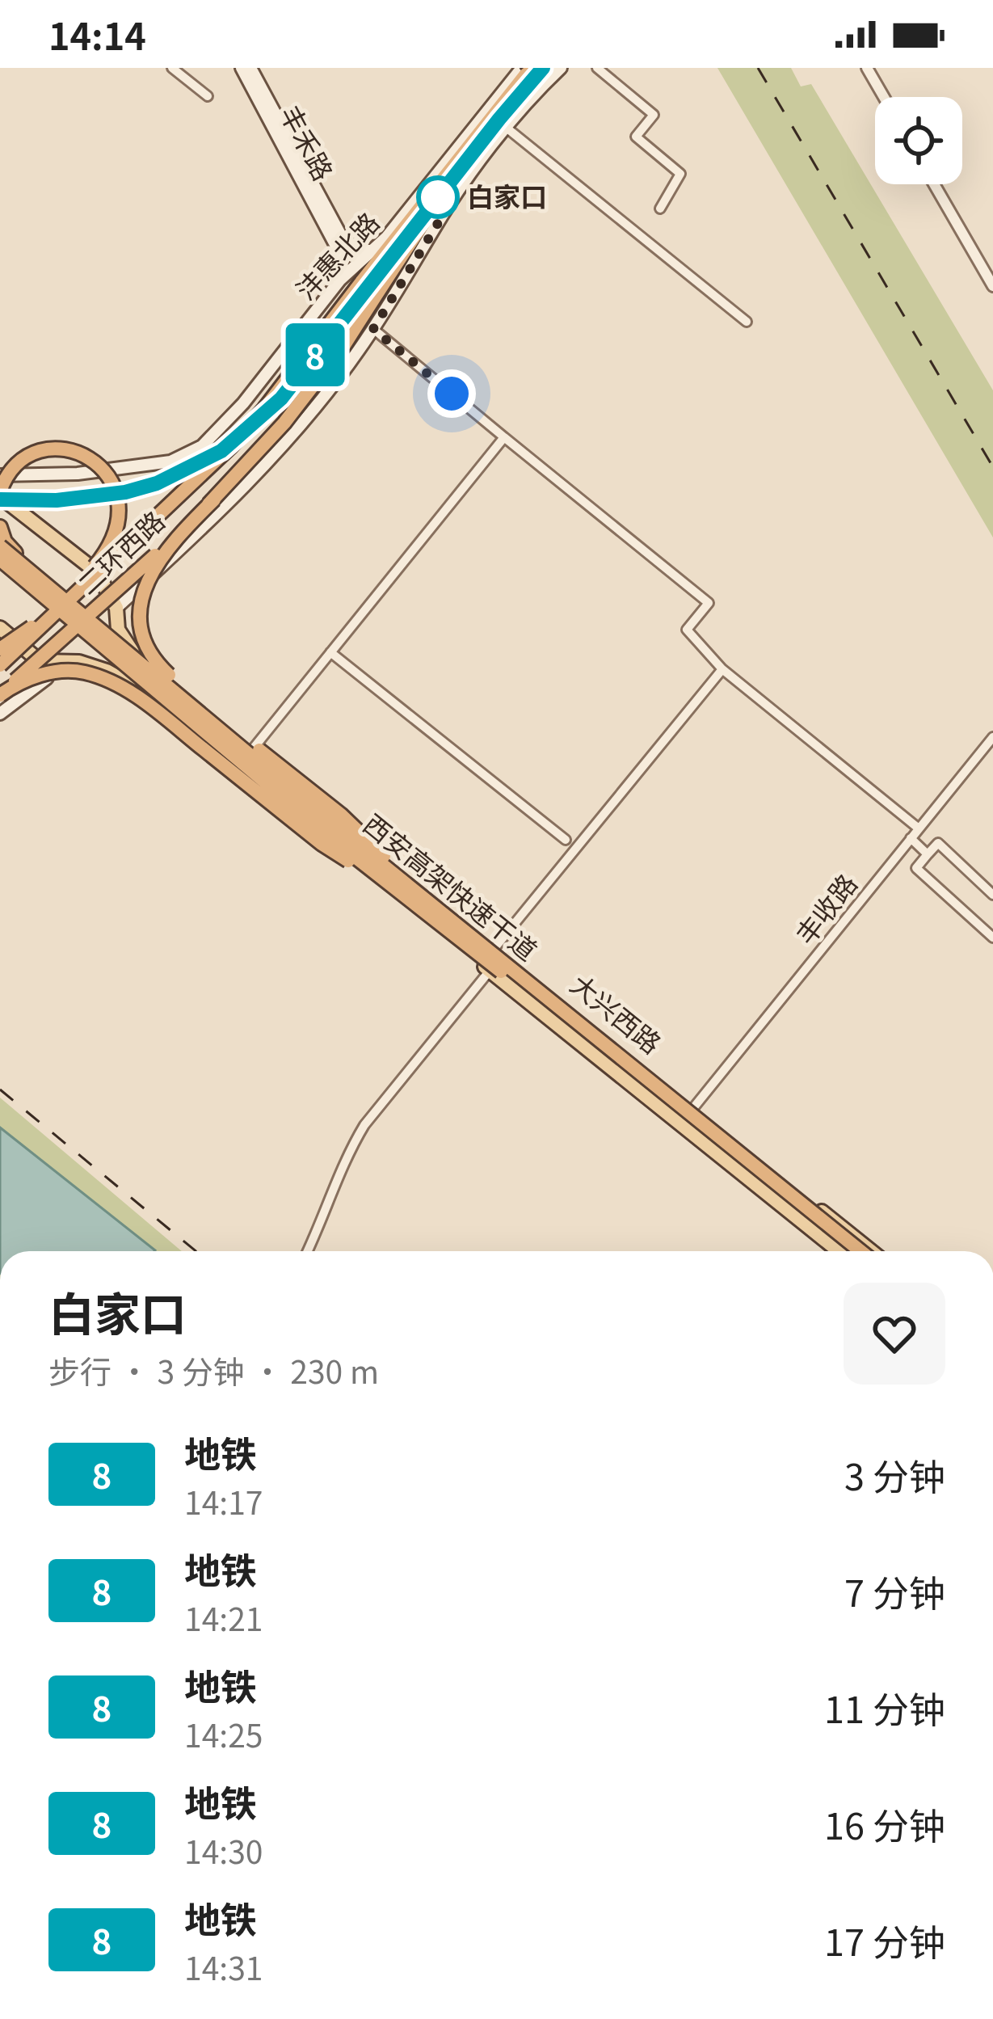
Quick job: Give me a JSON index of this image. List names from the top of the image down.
{
  "streets": {
    "highway": ["二环西路", "西安高架快速干道"],
    "main road": ["丰禾路", "沣惠北路", "大兴西路"],
    "street": ["丰收路"]
  },
  "crossings": [
    ["丰禾路", "沣惠北路"],
    ["丰禾路", "二环西路"],
    ["沣惠北路", "二环西路"],
    ["丰收路", "大兴西路"]
  ],
  "places": ["白家口"],
  "lines": ["metro line 8"],
  "page": {
    "status": "14:14",
    "on_map": "8",
    "heading": ["白家口", "步行 · 3 分钟 · 230 m"],
    "list": [
      {
        "mark": "8",
        "name": "地铁",
        "note": "14:17",
        "value": "3 分钟"
      },
      {
        "mark": "8",
        "name": "地铁",
        "note": "14:21",
        "value": "7 分钟"
      },
      {
        "mark": "8",
        "name": "地铁",
        "note": "14:25",
        "value": "11 分钟"
      },
      {
        "mark": "8",
        "name": "地铁",
        "note": "14:30",
        "value": "16 分钟"
      },
      {
        "mark": "8",
        "name": "地铁",
        "note": "14:31",
        "value": "17 分钟"
      }
    ]
  }
}
